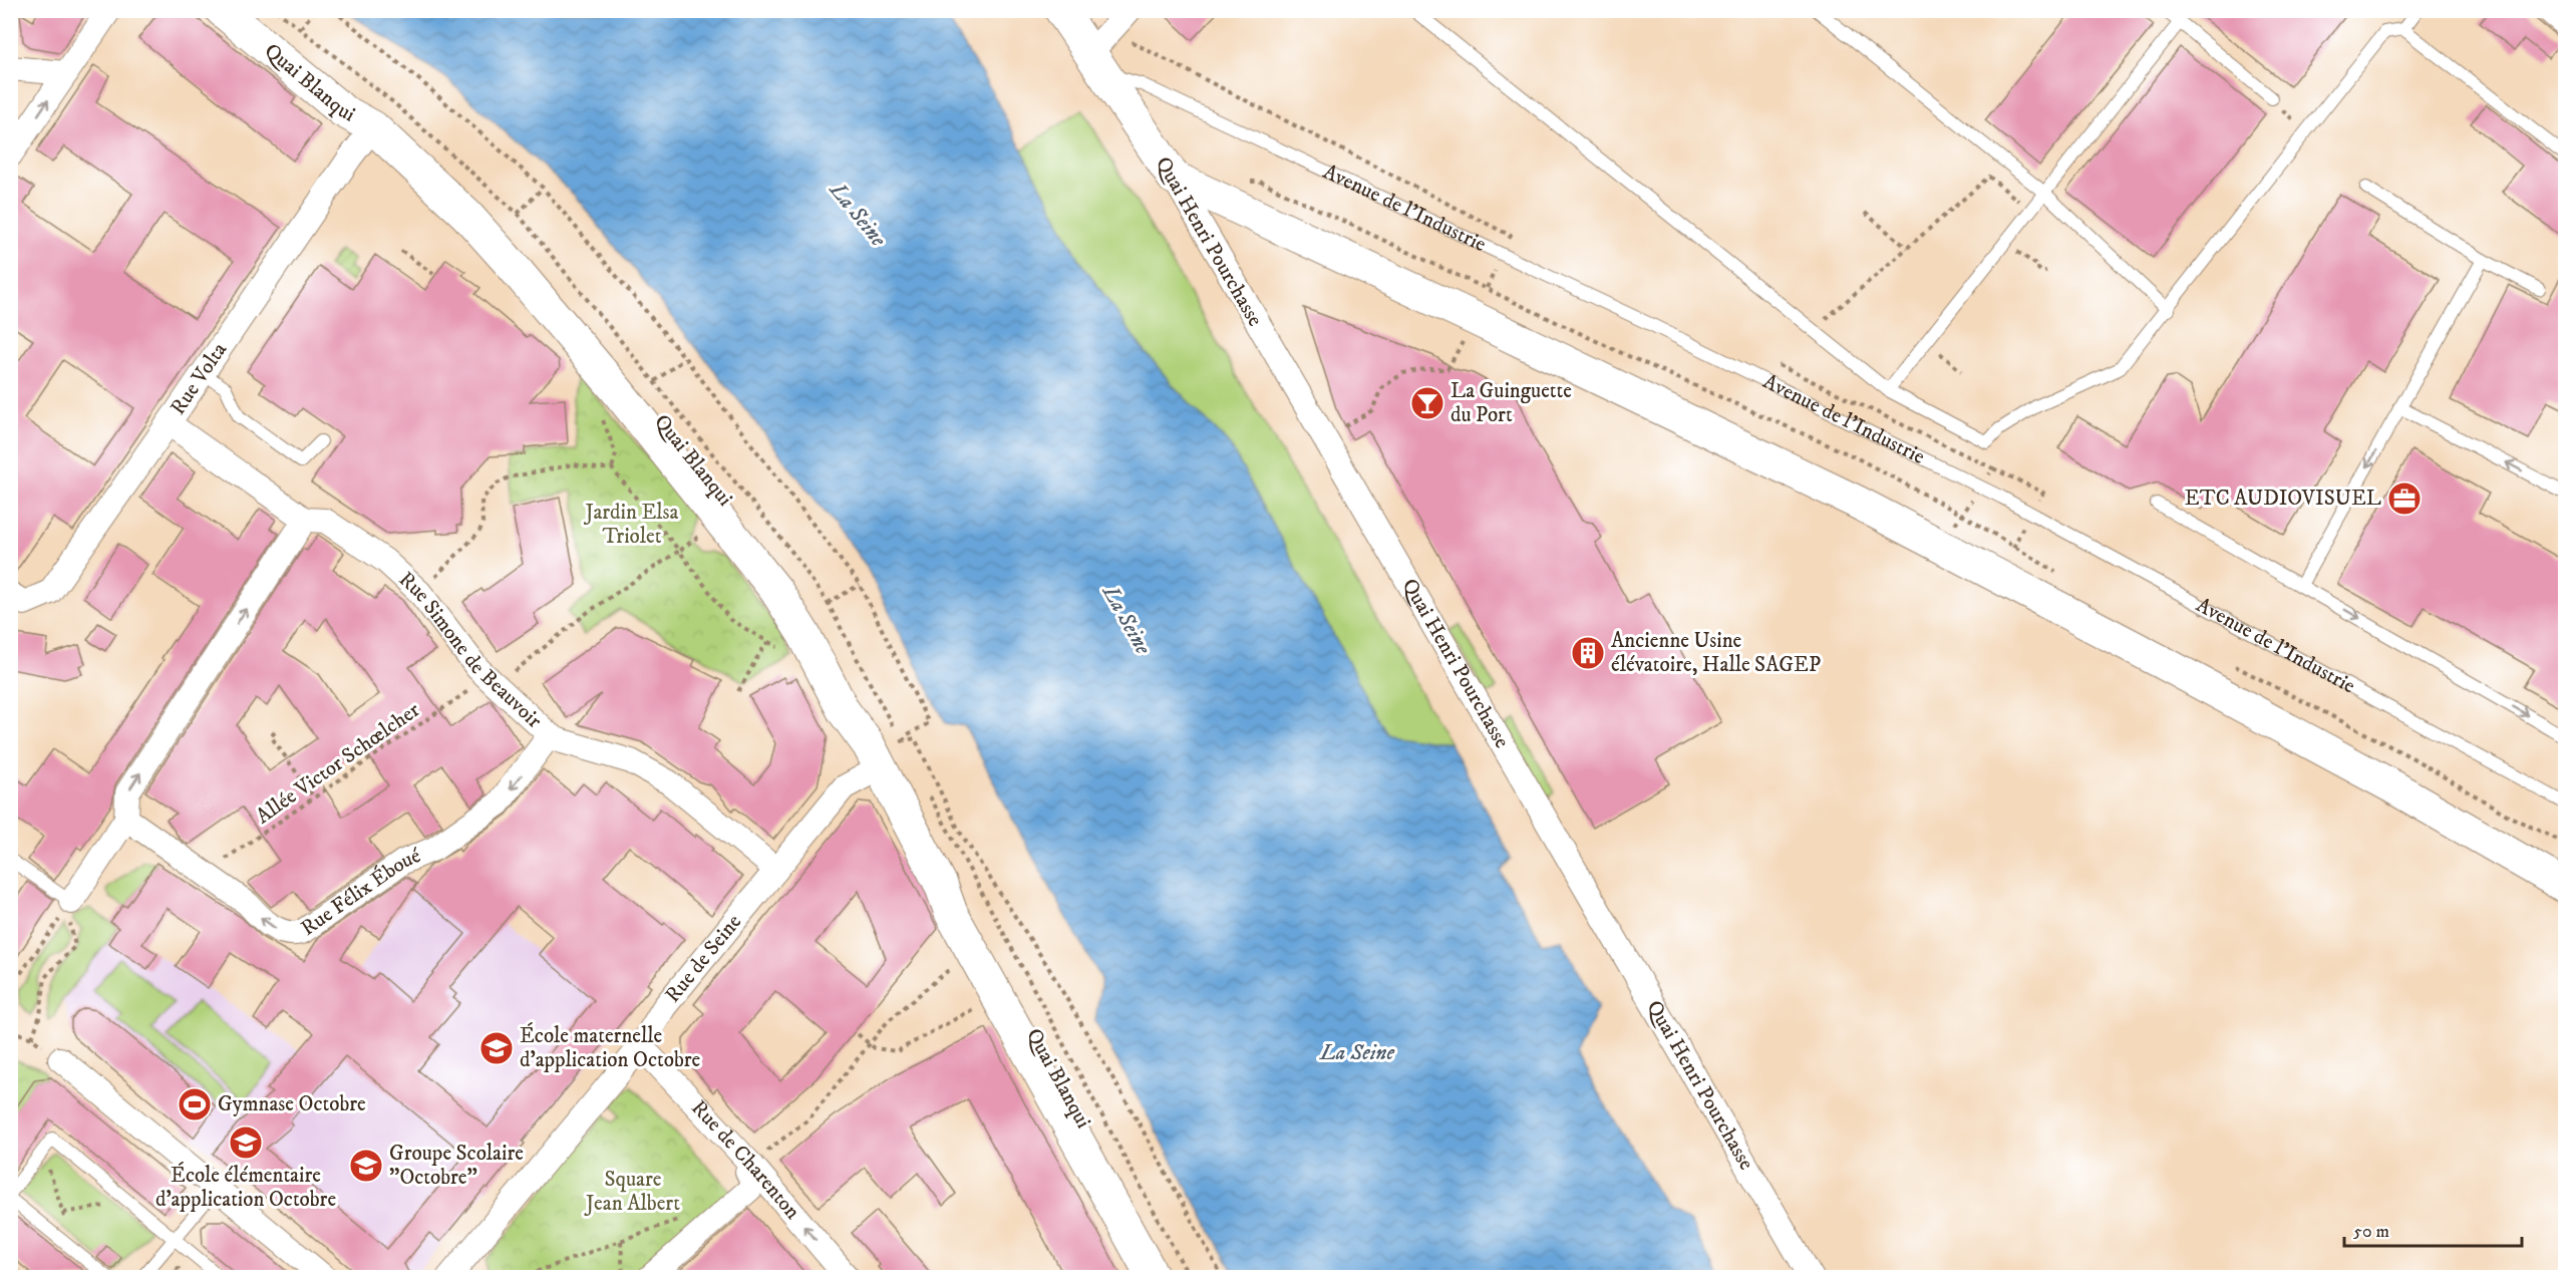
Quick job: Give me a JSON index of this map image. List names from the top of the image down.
{
  "streets": {
    "main road": ["Quai Blanqui", "Quai Henri Pourchasse"],
    "street": [
      "Rue Volta",
      "Rue Simone de Beauvoir",
      "Rue Félix Éboué",
      "Rue de Seine",
      "Rue de Charenton"
    ],
    "lane": ["Avenue de l'Industrie"],
    "path": ["Allée Victor Schœlcher"]
  },
  "crossings": [
    ["Quai Blanqui", "Rue Volta"],
    ["Quai Blanqui", "Rue de Seine"],
    ["Avenue de l'Industrie", "Quai Henri Pourchasse"],
    ["Rue Volta", "Rue Simone de Beauvoir"],
    ["Rue Simone de Beauvoir", "Allée Victor Schœlcher"],
    ["Rue Simone de Beauvoir", "Rue Félix Éboué"],
    ["Rue Simone de Beauvoir", "Rue de Seine"],
    ["Allée Victor Schœlcher", "Rue Félix Éboué"],
    ["Rue de Seine", "Rue de Charenton"]
  ],
  "one_way": ["Rue Félix Éboué", "Rue de Charenton"],
  "water": ["La Seine"],
  "parks": ["Jardin Elsa Triolet", "Square Jean Albert"],
  "places": {
    "bar": ["La Guinguette du Port"],
    "office": ["ETC AUDIOVISUEL"],
    "building": ["Ancienne Usine élévatoire, Halle SAGEP"],
    "school or university": ["École maternelle d'application Octobre", "École élémentaire d'application Octobre", "Groupe Scolaire \"Octobre\""],
    "sports": ["Gymnase Octobre"]
  },
  "scale_bar": "50 m"
}
